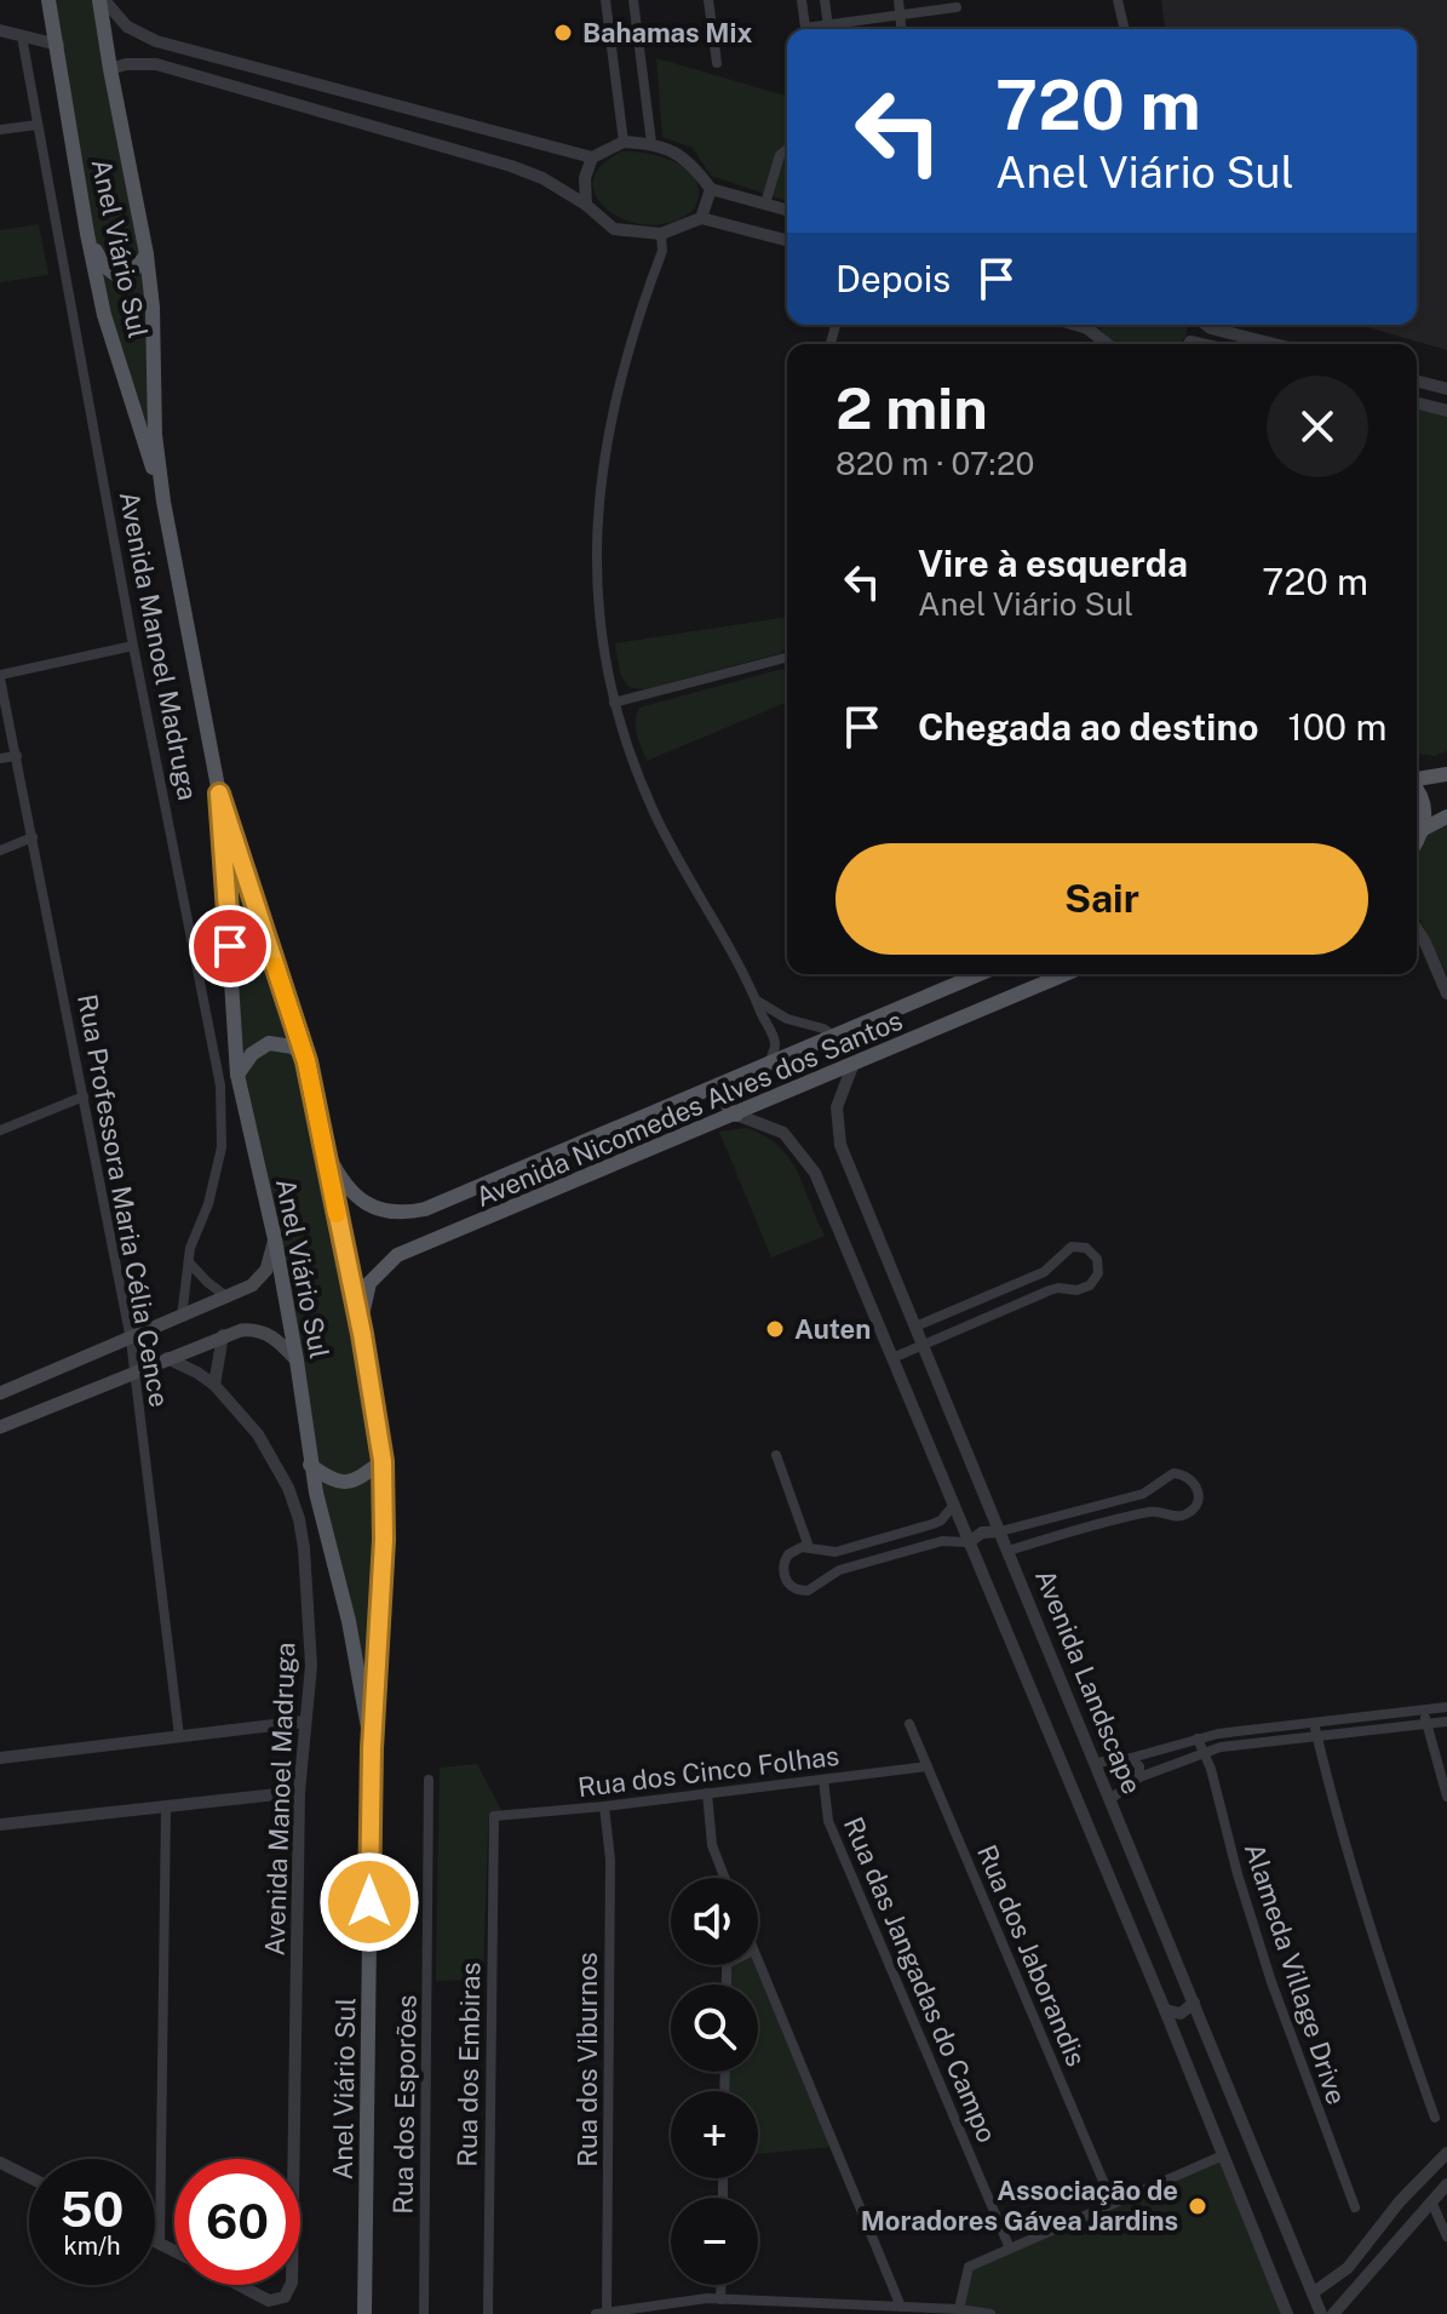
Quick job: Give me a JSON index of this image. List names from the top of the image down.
{
  "streets": {
    "main road": ["Anel Viário Sul", "Avenida Nicomedes Alves dos Santos"],
    "street": [
      "Avenida Manoel Madruga",
      "Rua Professora Maria Célia Cence",
      "Avenida Landscape",
      "Rua dos Cinco Folhas",
      "Rua dos Jaborandis",
      "Alameda Village Drive",
      "Rua das Jangadas do Campo",
      "Rua dos Viburnos",
      "Rua dos Embiras",
      "Rua dos Esporões"
    ]
  },
  "crossings": [
    ["Anel Viário Sul", "Avenida Nicomedes Alves dos Santos"],
    ["Avenida Nicomedes Alves dos Santos", "Avenida Landscape"],
    ["Rua dos Cinco Folhas", "Rua dos Jaborandis"],
    ["Rua dos Cinco Folhas", "Rua das Jangadas do Campo"],
    ["Rua dos Cinco Folhas", "Rua dos Viburnos"],
    ["Rua dos Cinco Folhas", "Rua dos Embiras"]
  ],
  "places": ["Bahamas Mix", "Auten", "Associação de Moradores Gávea Jardins"],
  "page": {
    "turn": ["720 m", "Anel Viário Sul"],
    "then": "Depois",
    "heading": ["2 min", "820 m · 07:20"],
    "list": [
      {
        "name": "Vire à esquerda",
        "note": "Anel Viário Sul",
        "value": "720 m"
      },
      {
        "name": "Chegada ao destino",
        "value": "100 m"
      }
    ],
    "buttons": "Sair",
    "map_buttons": ["+", "−"],
    "speed": "50 km/h",
    "limit": "60"
  }
}
